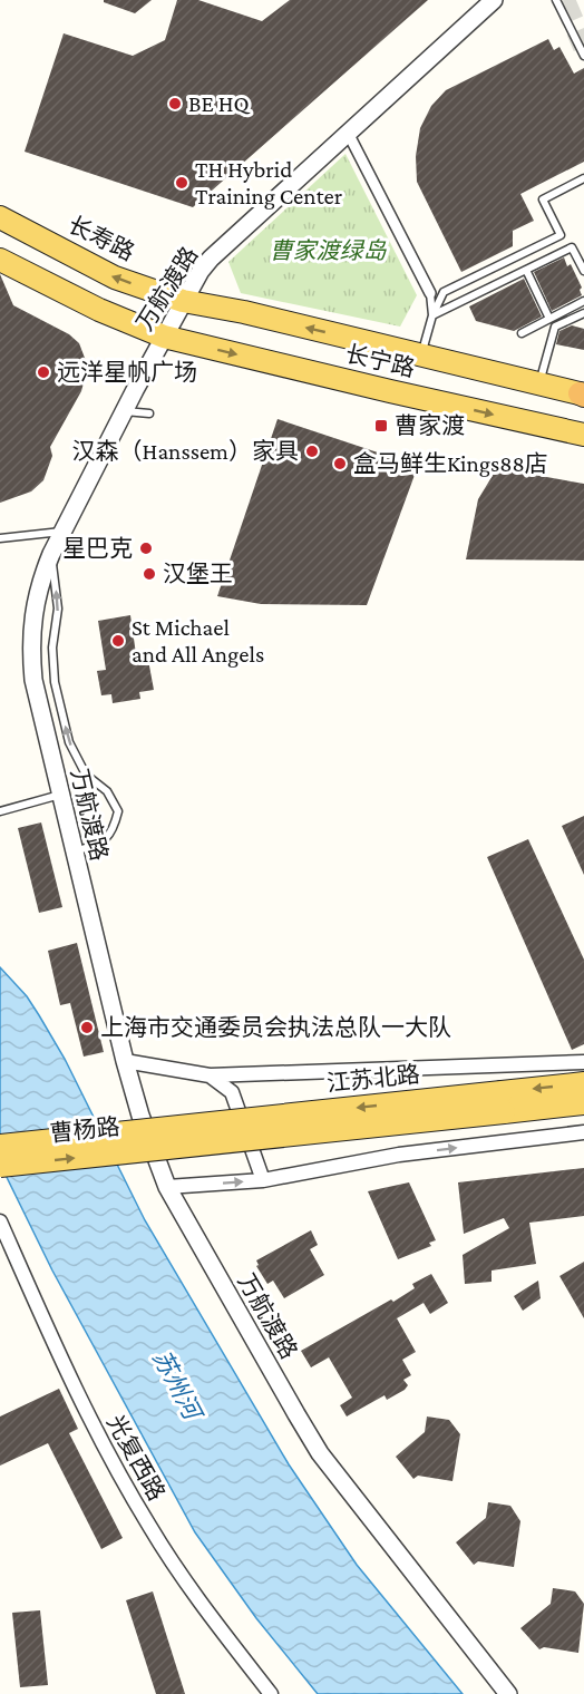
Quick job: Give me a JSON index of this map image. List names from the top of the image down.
{
  "streets": {
    "main road": [
      "长寿路",
      "长宁路",
      "江苏北路",
      "曹杨路"
    ],
    "street": ["万航渡路", "光复西路"]
  },
  "crossings": [
    ["长寿路", "万航渡路"],
    ["长寿路", "长宁路"],
    ["万航渡路", "长宁路"],
    ["江苏北路", "曹杨路"]
  ],
  "water": ["苏州河"],
  "parks": ["曹家渡绿岛"],
  "places": {
    "other": [
      "BE HQ",
      "TH Hybrid Training Center",
      "远洋星帆广场",
      "汉森（Hanssem）家具",
      "盒马鲜生Kings88店",
      "星巴克",
      "汉堡王",
      "St Michael and All Angels",
      "上海市交通委员会执法总队一大队"
    ],
    "transit": ["曹家渡"]
  }
}
